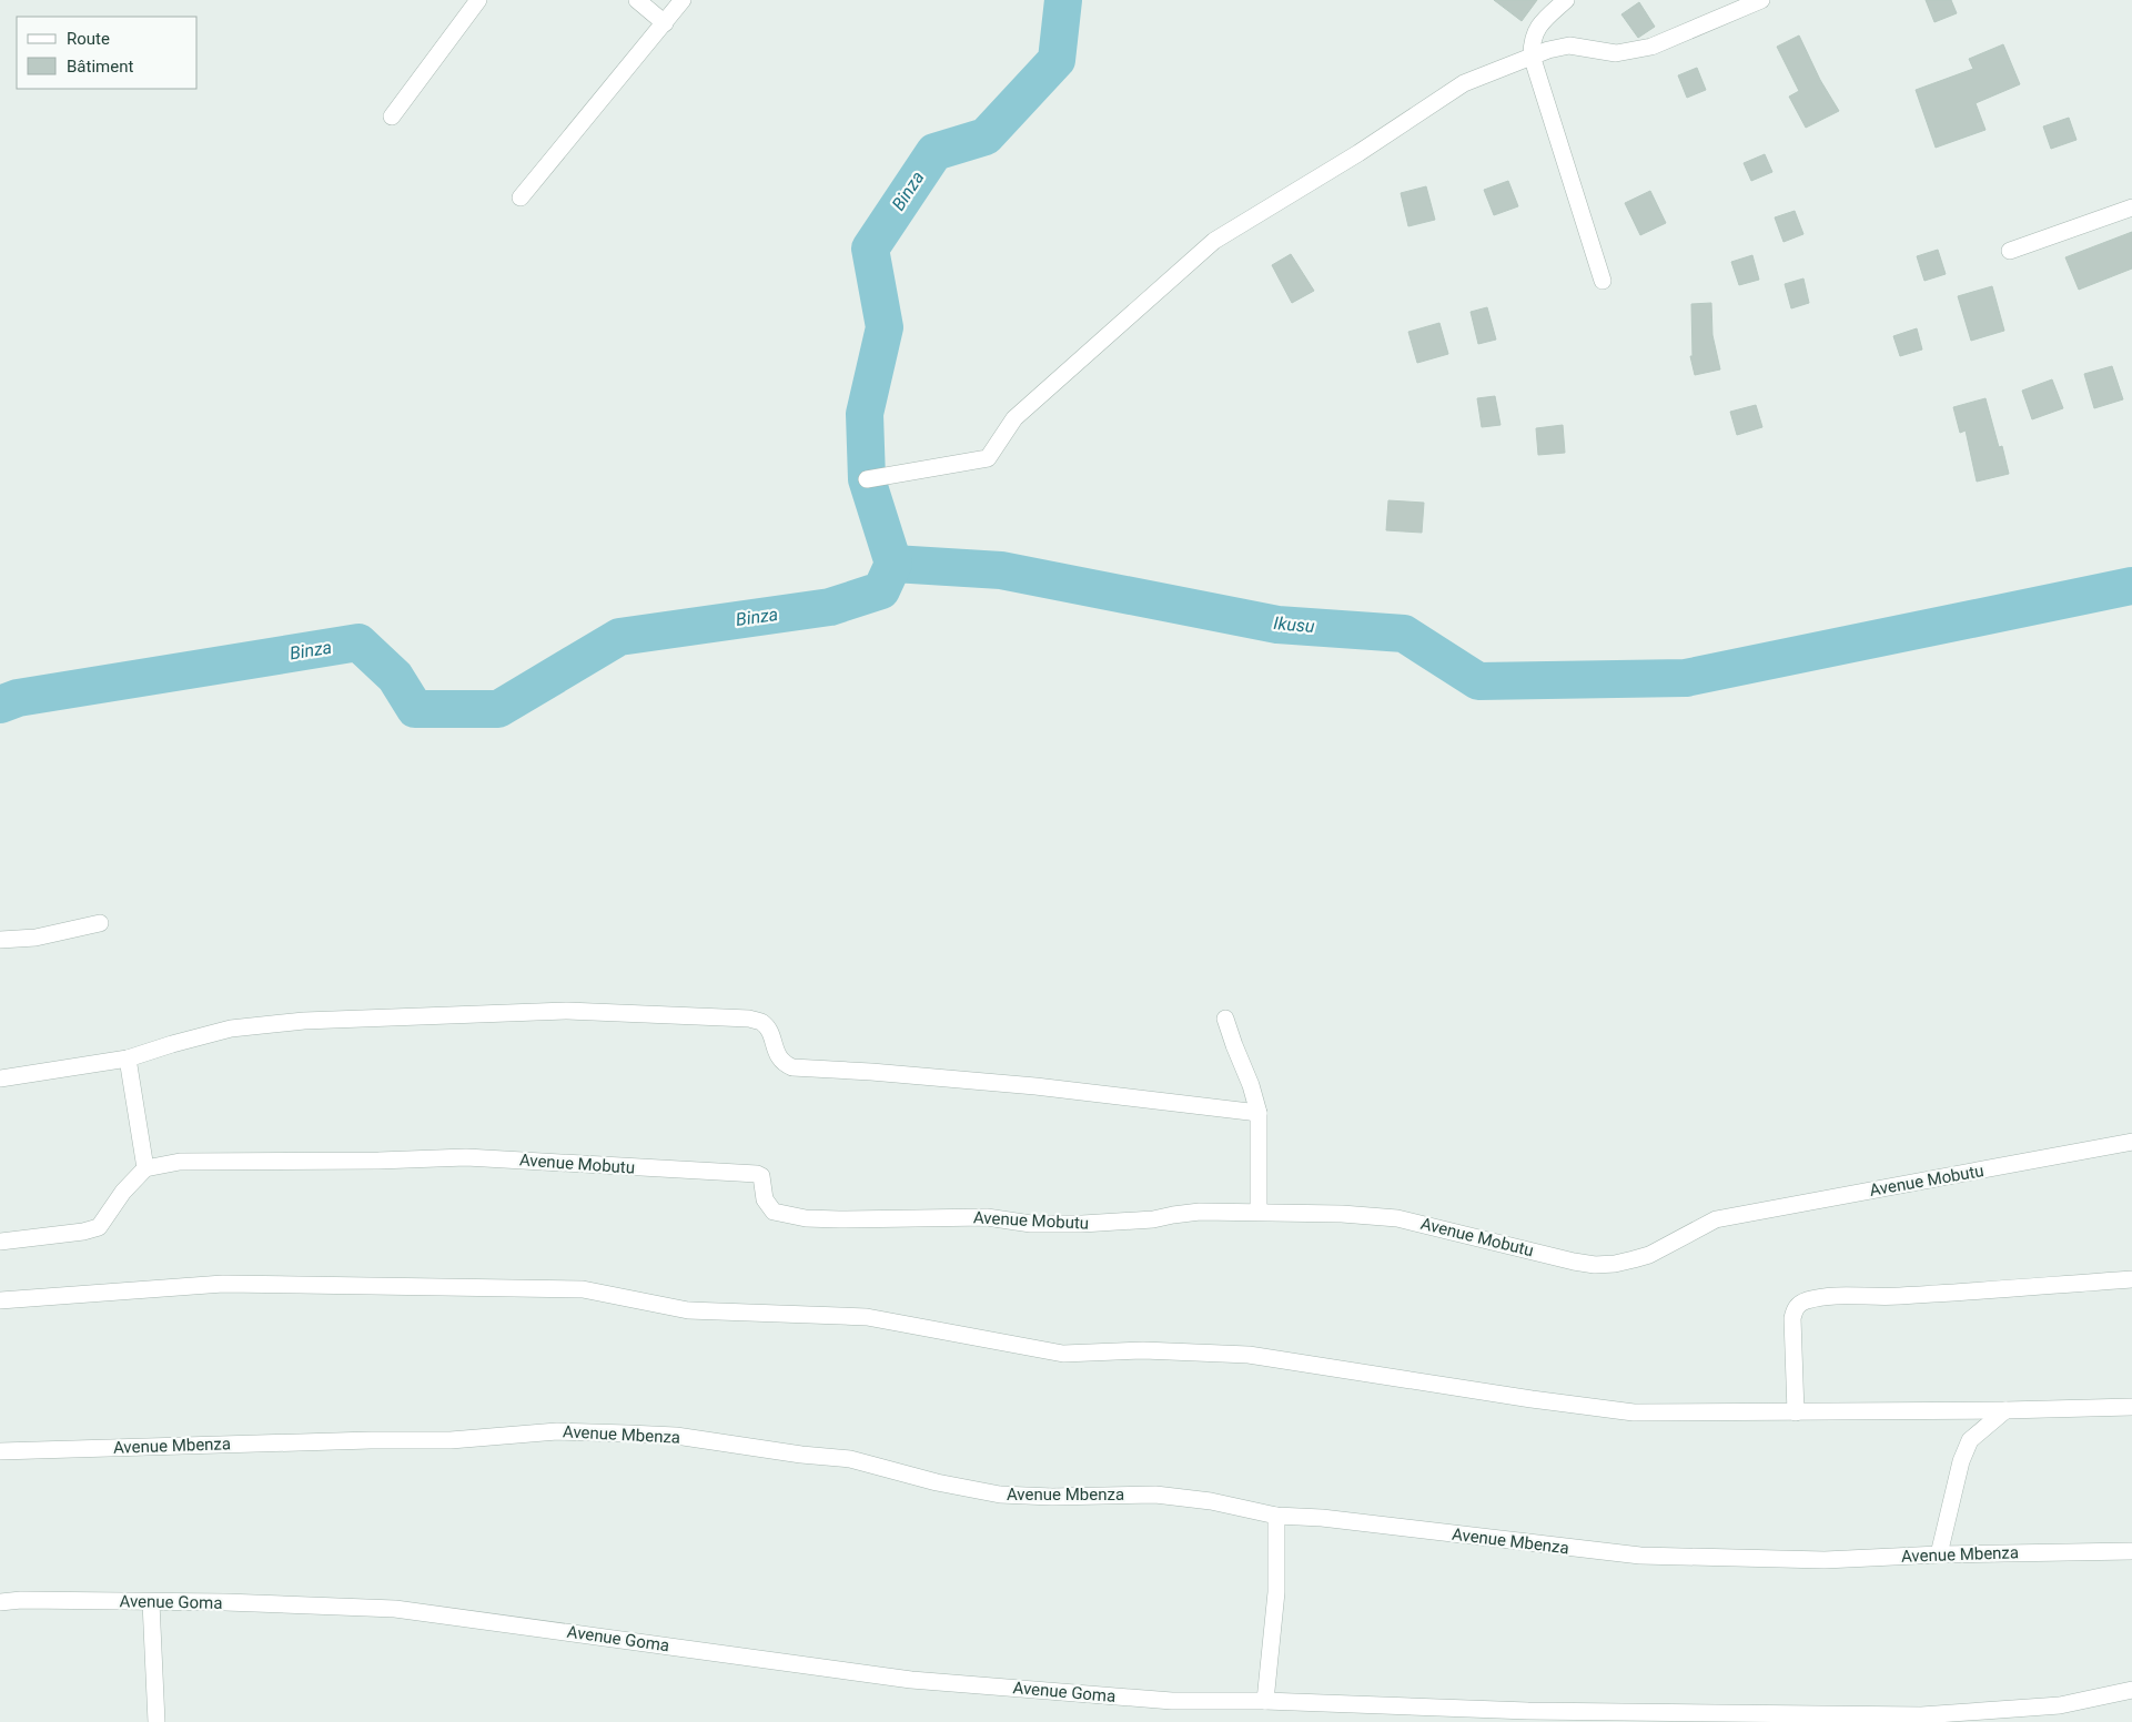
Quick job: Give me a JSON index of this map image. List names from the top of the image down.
{
  "streets": {
    "street": ["Avenue Mobutu", "Avenue Mbenza", "Avenue Goma"]
  },
  "water": ["Binza", "Ikusu"],
  "legend": ["Route", "Bâtiment"]
}
